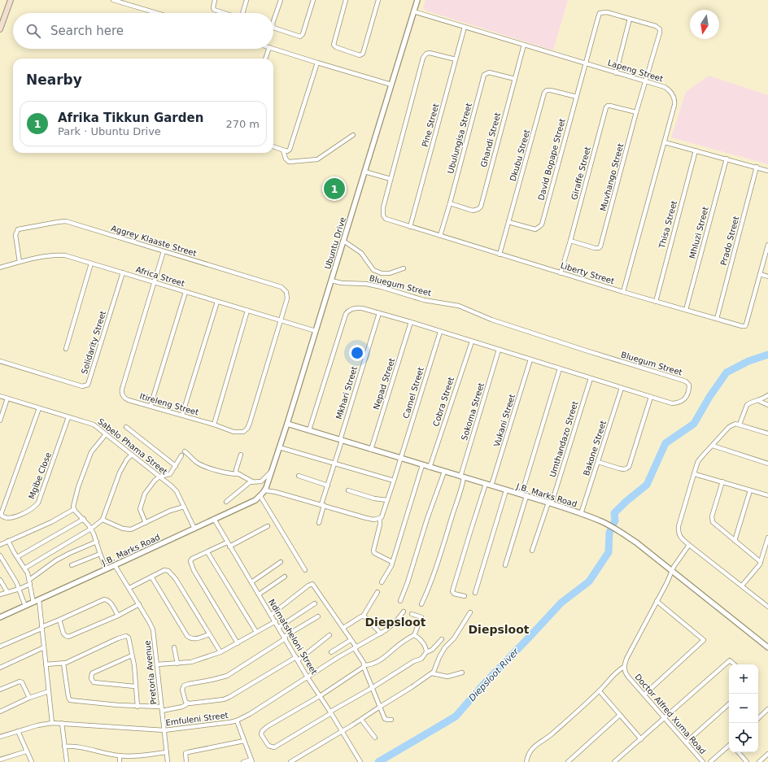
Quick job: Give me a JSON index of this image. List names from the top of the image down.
{
  "streets": {
    "street": [
      "Lapeng Street",
      "Pine Street",
      "Ubulungisa Street",
      "Ghandi Street",
      "Dkubu Street",
      "David Bopape Street",
      "Giraffe Street",
      "Muvhango Street",
      "Thisa Street",
      "Mhluzi Street",
      "Aggrey Klaaste Street",
      "Prado Street",
      "Ubuntu Drive",
      "Liberty Street",
      "Africa Street",
      "Bluegum Street",
      "Solidarity Street",
      "Nepad Street",
      "Mkhari Street",
      "Camel Street",
      "Cobra Street",
      "Itireleng Street",
      "Sokoma Street",
      "Vukani Street",
      "Umthandazo Street",
      "Sabelo Phama Street",
      "Bakone Street",
      "Mgibe Close",
      "J.B. Marks Road",
      "Ndimatsheloni Street",
      "Pretoria Avenue",
      "Doctor Alfred Xuma Road",
      "Emfuleni Street"
    ]
  },
  "crossings": [
    ["Lapeng Street", "Pine Street"],
    ["Lapeng Street", "Ghandi Street"],
    ["Lapeng Street", "David Bopape Street"],
    ["Lapeng Street", "Muvhango Street"],
    ["Lapeng Street", "Ubuntu Drive"],
    ["Lapeng Street", "Liberty Street"],
    ["Pine Street", "Liberty Street"],
    ["Ubulungisa Street", "Ghandi Street"],
    ["Ubulungisa Street", "Liberty Street"],
    ["Dkubu Street", "David Bopape Street"],
    ["Dkubu Street", "Liberty Street"],
    ["David Bopape Street", "Muvhango Street"],
    ["Giraffe Street", "Muvhango Street"],
    ["Giraffe Street", "Liberty Street"],
    ["Thisa Street", "Liberty Street"],
    ["Mhluzi Street", "Liberty Street"],
    ["Aggrey Klaaste Street", "Africa Street"],
    ["Aggrey Klaaste Street", "Itireleng Street"],
    ["Prado Street", "Liberty Street"],
    ["Ubuntu Drive", "Africa Street"],
    ["Ubuntu Drive", "Bluegum Street"],
    ["Ubuntu Drive", "J.B. Marks Road"],
    ["Africa Street", "Solidarity Street"],
    ["Africa Street", "Itireleng Street"],
    ["Bluegum Street", "Nepad Street"],
    ["Bluegum Street", "Mkhari Street"],
    ["Bluegum Street", "Camel Street"],
    ["Bluegum Street", "Cobra Street"],
    ["Bluegum Street", "Sokoma Street"],
    ["Bluegum Street", "Vukani Street"],
    ["Bluegum Street", "Umthandazo Street"],
    ["Bluegum Street", "Bakone Street"],
    ["Bluegum Street", "J.B. Marks Road"],
    ["Nepad Street", "J.B. Marks Road"],
    ["Mkhari Street", "J.B. Marks Road"],
    ["Camel Street", "J.B. Marks Road"],
    ["Cobra Street", "J.B. Marks Road"],
    ["Sokoma Street", "J.B. Marks Road"],
    ["Vukani Street", "J.B. Marks Road"],
    ["Umthandazo Street", "J.B. Marks Road"],
    ["Sabelo Phama Street", "Mgibe Close"],
    ["Sabelo Phama Street", "J.B. Marks Road"],
    ["Bakone Street", "J.B. Marks Road"],
    ["J.B. Marks Road", "Ndimatsheloni Street"],
    ["J.B. Marks Road", "Pretoria Avenue"],
    ["Ndimatsheloni Street", "Emfuleni Street"],
    ["Pretoria Avenue", "Emfuleni Street"]
  ],
  "districts": ["Diepsloot", "Diepsloot"],
  "water": ["Diepsloot River"],
  "north": "bottom",
  "page": {
    "search": "Search here",
    "heading": "Nearby",
    "list": [
      {
        "mark": "1",
        "name": "Afrika Tikkun Garden",
        "note": "Park · Ubuntu Drive",
        "value": "270 m"
      }
    ],
    "pins": "1",
    "map_buttons": ["+", "−"]
  }
}
